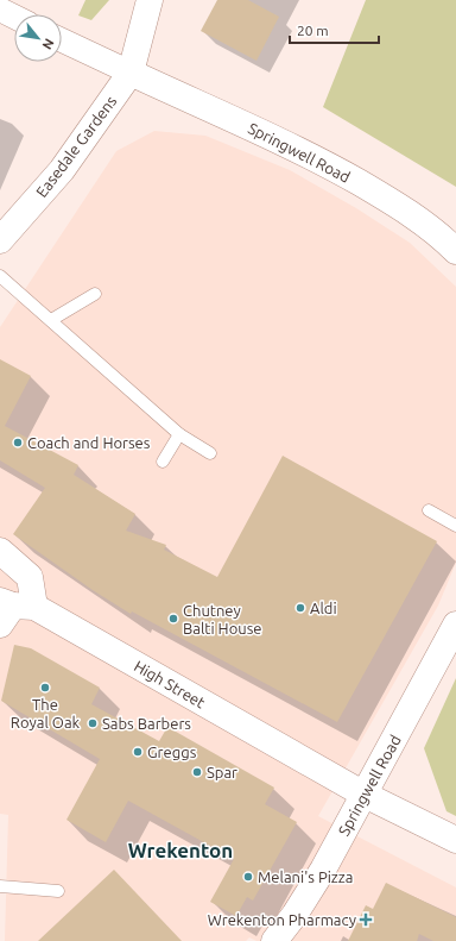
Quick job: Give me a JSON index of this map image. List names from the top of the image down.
{
  "streets": {
    "main road": ["Easedale Gardens", "Springwell Road", "High Street"]
  },
  "crossings": [
    ["Easedale Gardens", "Springwell Road"],
    ["Springwell Road", "High Street"]
  ],
  "districts": ["Wrekenton"],
  "places": {
    "other": [
      "Coach and Horses",
      "Aldi",
      "Chutney Balti House",
      "The Royal Oak",
      "Sabs Barbers",
      "Greggs",
      "Spar",
      "Melani's Pizza"
    ],
    "health": ["Wrekenton Pharmacy"]
  },
  "scale_bar": "20 m",
  "north": "bottom right"
}
